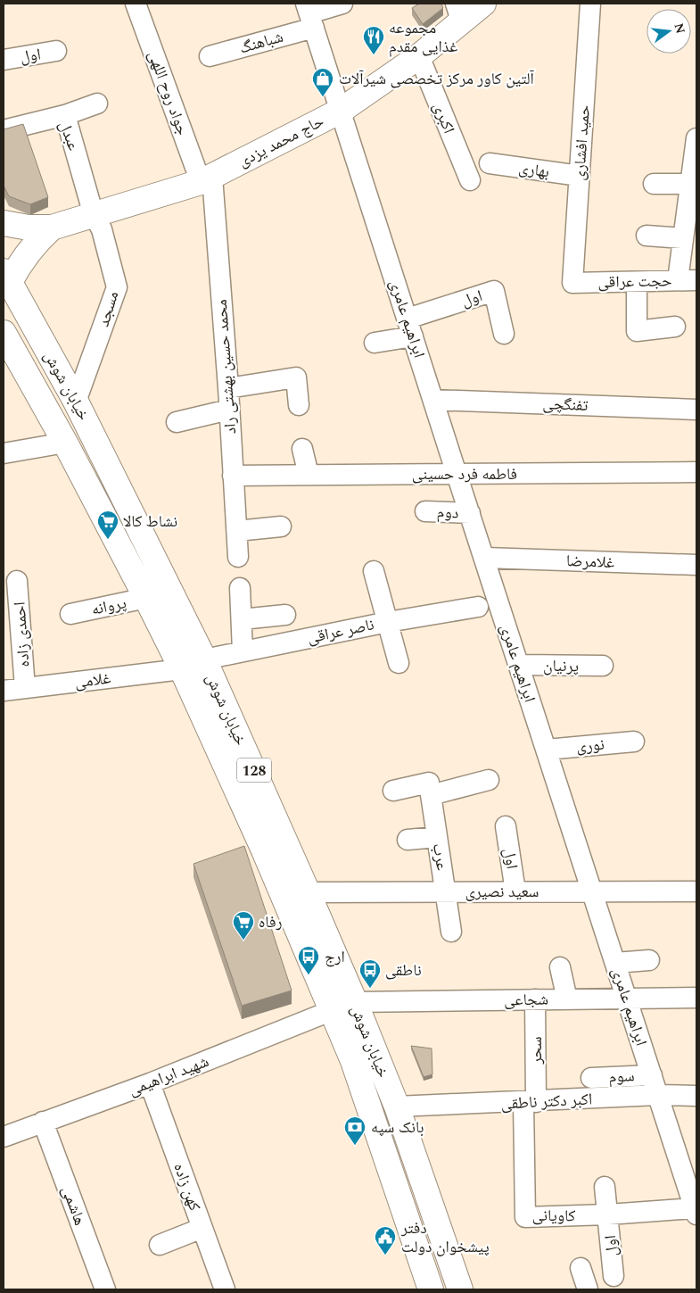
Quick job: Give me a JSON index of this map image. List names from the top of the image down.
{
  "streets": {
    "main road": ["حاج محمد یزدی", "خیابان شوش", "128"],
    "street": [
      "شباهنگ",
      "اول",
      "جواد روح اللهی",
      "اکبری",
      "عبدل",
      "حمید افشاری",
      "بهاری",
      "حجت عراقی",
      "مسجد",
      "ابراهیم عامری",
      "محمد حسین بهشتی راد",
      "تفنگچی",
      "فاطمه فرد حسینی",
      "دوم",
      "غلامرضا",
      "پروانه",
      "ناصر عراقی",
      "احمدی زاده",
      "پرنیان",
      "غلامی",
      "نوری",
      "عرب",
      "سعید نصیری",
      "شجاعی",
      "سحر",
      "شهید ابراهیمی",
      "سوم",
      "اکبر دکتر ناطقی",
      "کهن زاده",
      "هاشمی",
      "کاویانی"
    ]
  },
  "crossings": [
    ["شباهنگ", "ابراهیم عامری"],
    ["اول", "ابراهیم عامری"],
    ["اول", "سعید نصیری"],
    ["اول", "کاویانی"],
    ["جواد روح اللهی", "حاج محمد یزدی"],
    ["جواد روح اللهی", "محمد حسین بهشتی راد"],
    ["اکبری", "حاج محمد یزدی"],
    ["عبدل", "حاج محمد یزدی"],
    ["عبدل", "مسجد"],
    ["حاج محمد یزدی", "مسجد"],
    ["حاج محمد یزدی", "ابراهیم عامری"],
    ["حاج محمد یزدی", "محمد حسین بهشتی راد"],
    ["حاج محمد یزدی", "خیابان شوش"],
    ["حمید افشاری", "بهاری"],
    ["حمید افشاری", "حجت عراقی"],
    ["مسجد", "خیابان شوش"],
    ["ابراهیم عامری", "تفنگچی"],
    ["ابراهیم عامری", "فاطمه فرد حسینی"],
    ["ابراهیم عامری", "دوم"],
    ["ابراهیم عامری", "غلامرضا"],
    ["ابراهیم عامری", "پرنیان"],
    ["ابراهیم عامری", "نوری"],
    ["ابراهیم عامری", "سعید نصیری"],
    ["ابراهیم عامری", "شجاعی"],
    ["ابراهیم عامری", "سوم"],
    ["ابراهیم عامری", "اکبر دکتر ناطقی"],
    ["ابراهیم عامری", "کاویانی"],
    ["محمد حسین بهشتی راد", "فاطمه فرد حسینی"],
    ["خیابان شوش", "پروانه"],
    ["خیابان شوش", "ناصر عراقی"],
    ["خیابان شوش", "غلامی"],
    ["خیابان شوش", "سعید نصیری"],
    ["خیابان شوش", "شجاعی"],
    ["خیابان شوش", "شهید ابراهیمی"],
    ["خیابان شوش", "اکبر دکتر ناطقی"],
    ["احمدی زاده", "غلامی"],
    ["عرب", "سعید نصیری"],
    ["شجاعی", "سحر"],
    ["سحر", "اکبر دکتر ناطقی"],
    ["سحر", "کاویانی"],
    ["شهید ابراهیمی", "کهن زاده"],
    ["شهید ابراهیمی", "هاشمی"],
    ["اکبر دکتر ناطقی", "کاویانی"]
  ],
  "places": {
    "restaurant": ["مجموعه غذایی مقدم"],
    "shop": ["آلتین کاور مرکز تخصصی شیرآلات"],
    "supermarket": ["نشاط کالا", "رفاه"],
    "bus stop": ["ارج", "ناطقی"],
    "bank": ["بانک سپه"],
    "public building": ["دفتر پیشخوان دولت"]
  },
  "north": "right"
}
